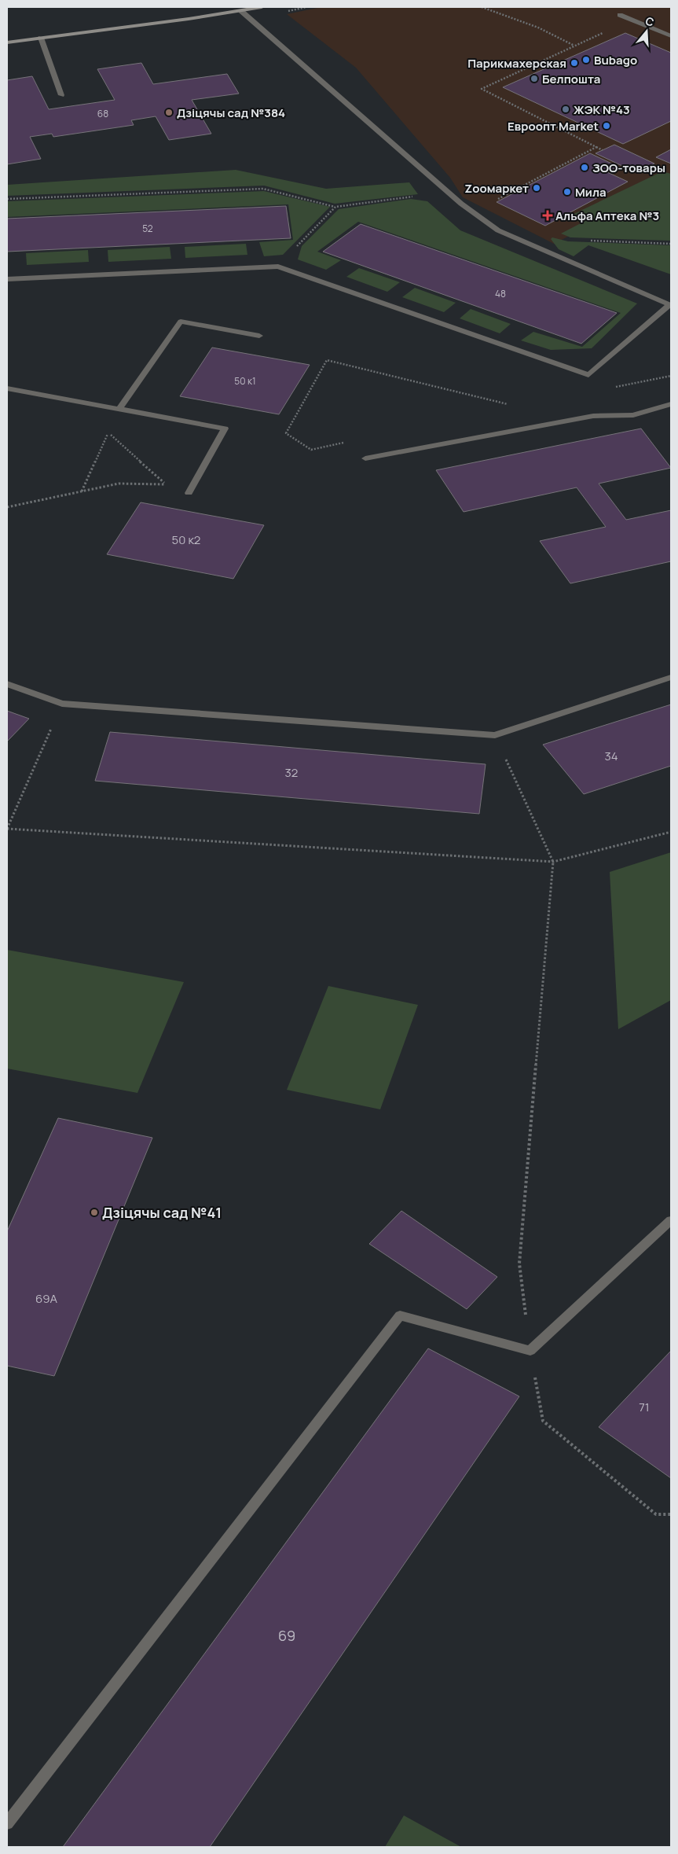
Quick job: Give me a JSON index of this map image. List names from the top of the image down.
{
  "places": {
    "other": [
      "Bubago",
      "Парикмахерская",
      "Белпошта",
      "ЖЭК №43",
      "Дзіцячы сад №384",
      "Евроопт Market",
      "ЗОО-товары",
      "Zooмаркет",
      "Мила",
      "Дзіцячы сад №41"
    ],
    "health": ["Альфа Аптека №3"]
  },
  "house_numbers": [
    "68",
    "52",
    "48",
    "50 к1",
    "50 к2",
    "34",
    "32",
    "69А",
    "71",
    "69"
  ],
  "north": "top"
}
